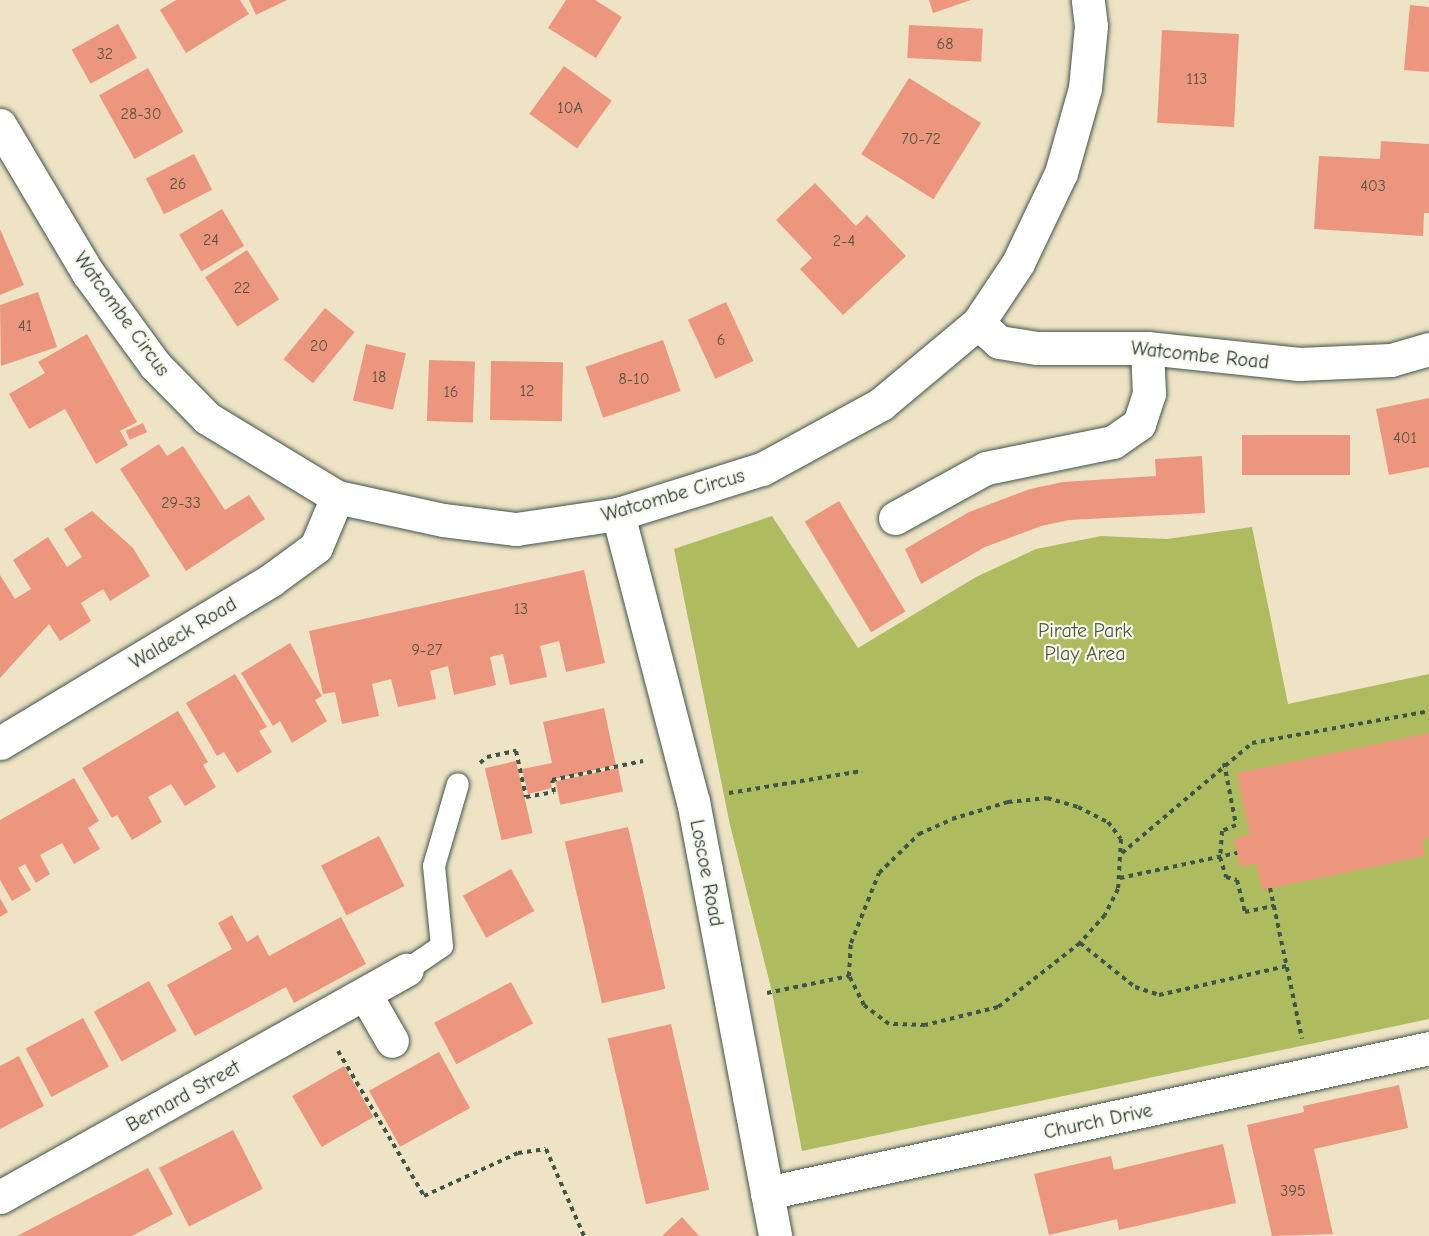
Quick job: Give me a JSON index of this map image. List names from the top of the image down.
{
  "streets": {
    "street": [
      "Watcombe Circus",
      "Watcombe Road",
      "Waldeck Road",
      "Loscoe Road",
      "Bernard Street",
      "Church Drive"
    ]
  },
  "crossings": [
    ["Watcombe Circus", "Watcombe Road"],
    ["Watcombe Circus", "Waldeck Road"],
    ["Watcombe Circus", "Loscoe Road"],
    ["Loscoe Road", "Church Drive"]
  ],
  "parks": ["Pirate Park Play Area"],
  "house_numbers": [
    "68",
    "32",
    "113",
    "10A",
    "28-30",
    "70-72",
    "26",
    "403",
    "24",
    "2-4",
    "22",
    "41",
    "6",
    "20",
    "18",
    "8-10",
    "12",
    "16",
    "401",
    "29-33",
    "13",
    "9-27",
    "395"
  ]
}
